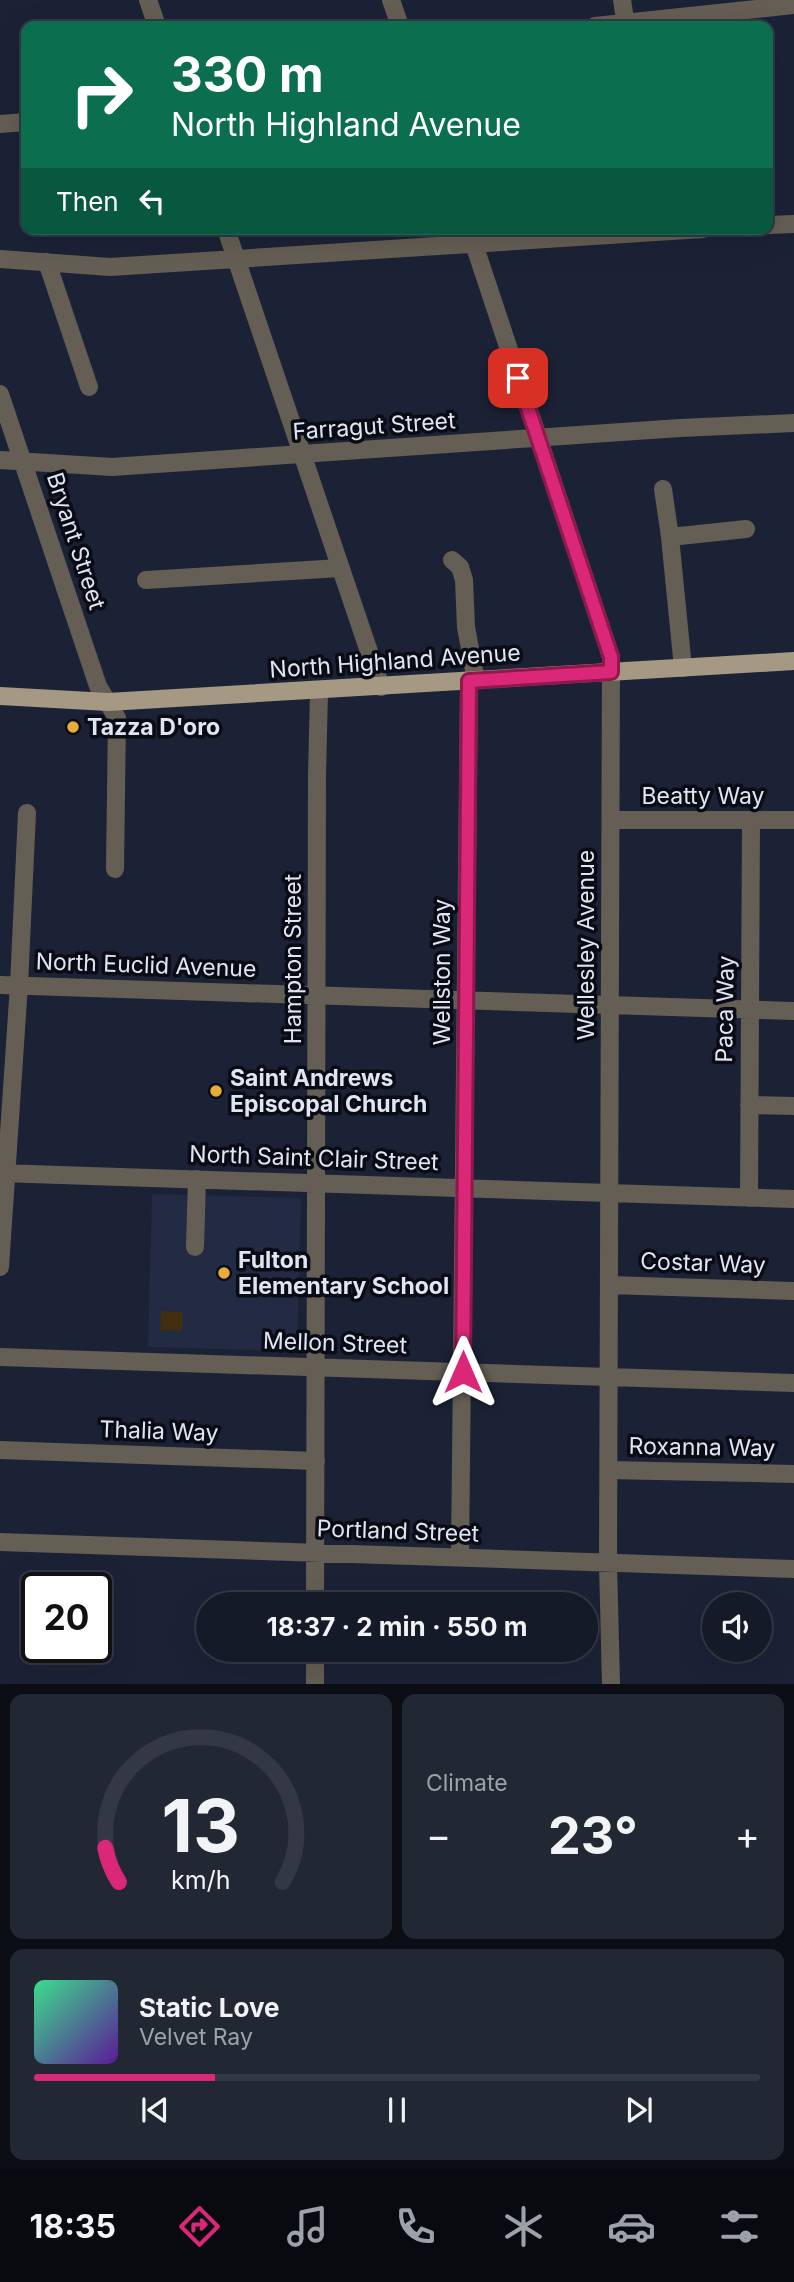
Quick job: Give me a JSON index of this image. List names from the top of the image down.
{
  "streets": {
    "main road": ["North Highland Avenue"],
    "street": [
      "Farragut Street",
      "Bryant Street",
      "Beatty Way",
      "Wellesley Avenue",
      "Hampton Street",
      "North Euclid Avenue",
      "Wellston Way",
      "Paca Way",
      "North Saint Clair Street",
      "Costar Way",
      "Mellon Street",
      "Thalia Way",
      "Roxanna Way",
      "Portland Street"
    ]
  },
  "crossings": [
    ["Farragut Street", "Bryant Street"],
    ["Farragut Street", "Wellesley Avenue"],
    ["Bryant Street", "North Highland Avenue"],
    ["North Highland Avenue", "Wellesley Avenue"],
    ["North Highland Avenue", "Hampton Street"],
    ["North Highland Avenue", "Wellston Way"],
    ["Beatty Way", "Wellesley Avenue"],
    ["Beatty Way", "Paca Way"],
    ["Wellesley Avenue", "North Euclid Avenue"],
    ["Wellesley Avenue", "North Saint Clair Street"],
    ["Wellesley Avenue", "Costar Way"],
    ["Wellesley Avenue", "Mellon Street"],
    ["Wellesley Avenue", "Roxanna Way"],
    ["Wellesley Avenue", "Portland Street"],
    ["Hampton Street", "North Euclid Avenue"],
    ["Hampton Street", "North Saint Clair Street"],
    ["Hampton Street", "Mellon Street"],
    ["Hampton Street", "Thalia Way"],
    ["Hampton Street", "Portland Street"],
    ["North Euclid Avenue", "Wellston Way"],
    ["North Euclid Avenue", "Paca Way"],
    ["Wellston Way", "North Saint Clair Street"],
    ["Wellston Way", "Mellon Street"],
    ["Wellston Way", "Portland Street"],
    ["Paca Way", "North Saint Clair Street"]
  ],
  "places": ["Tazza D'oro", "Saint Andrews Episcopal Church", "Fulton Elementary School"],
  "page": {
    "turn": ["330 m", "North Highland Avenue"],
    "then": "Then",
    "limit": "20",
    "trip": "18:37 · 2 min · 550 m",
    "tile": "Climate",
    "heat": ["−", "23°", "+"],
    "song": ["Static Love", "Velvet Ray"],
    "tabs": "18:35",
    "gauge": ["13", "km/h"]
  }
}
